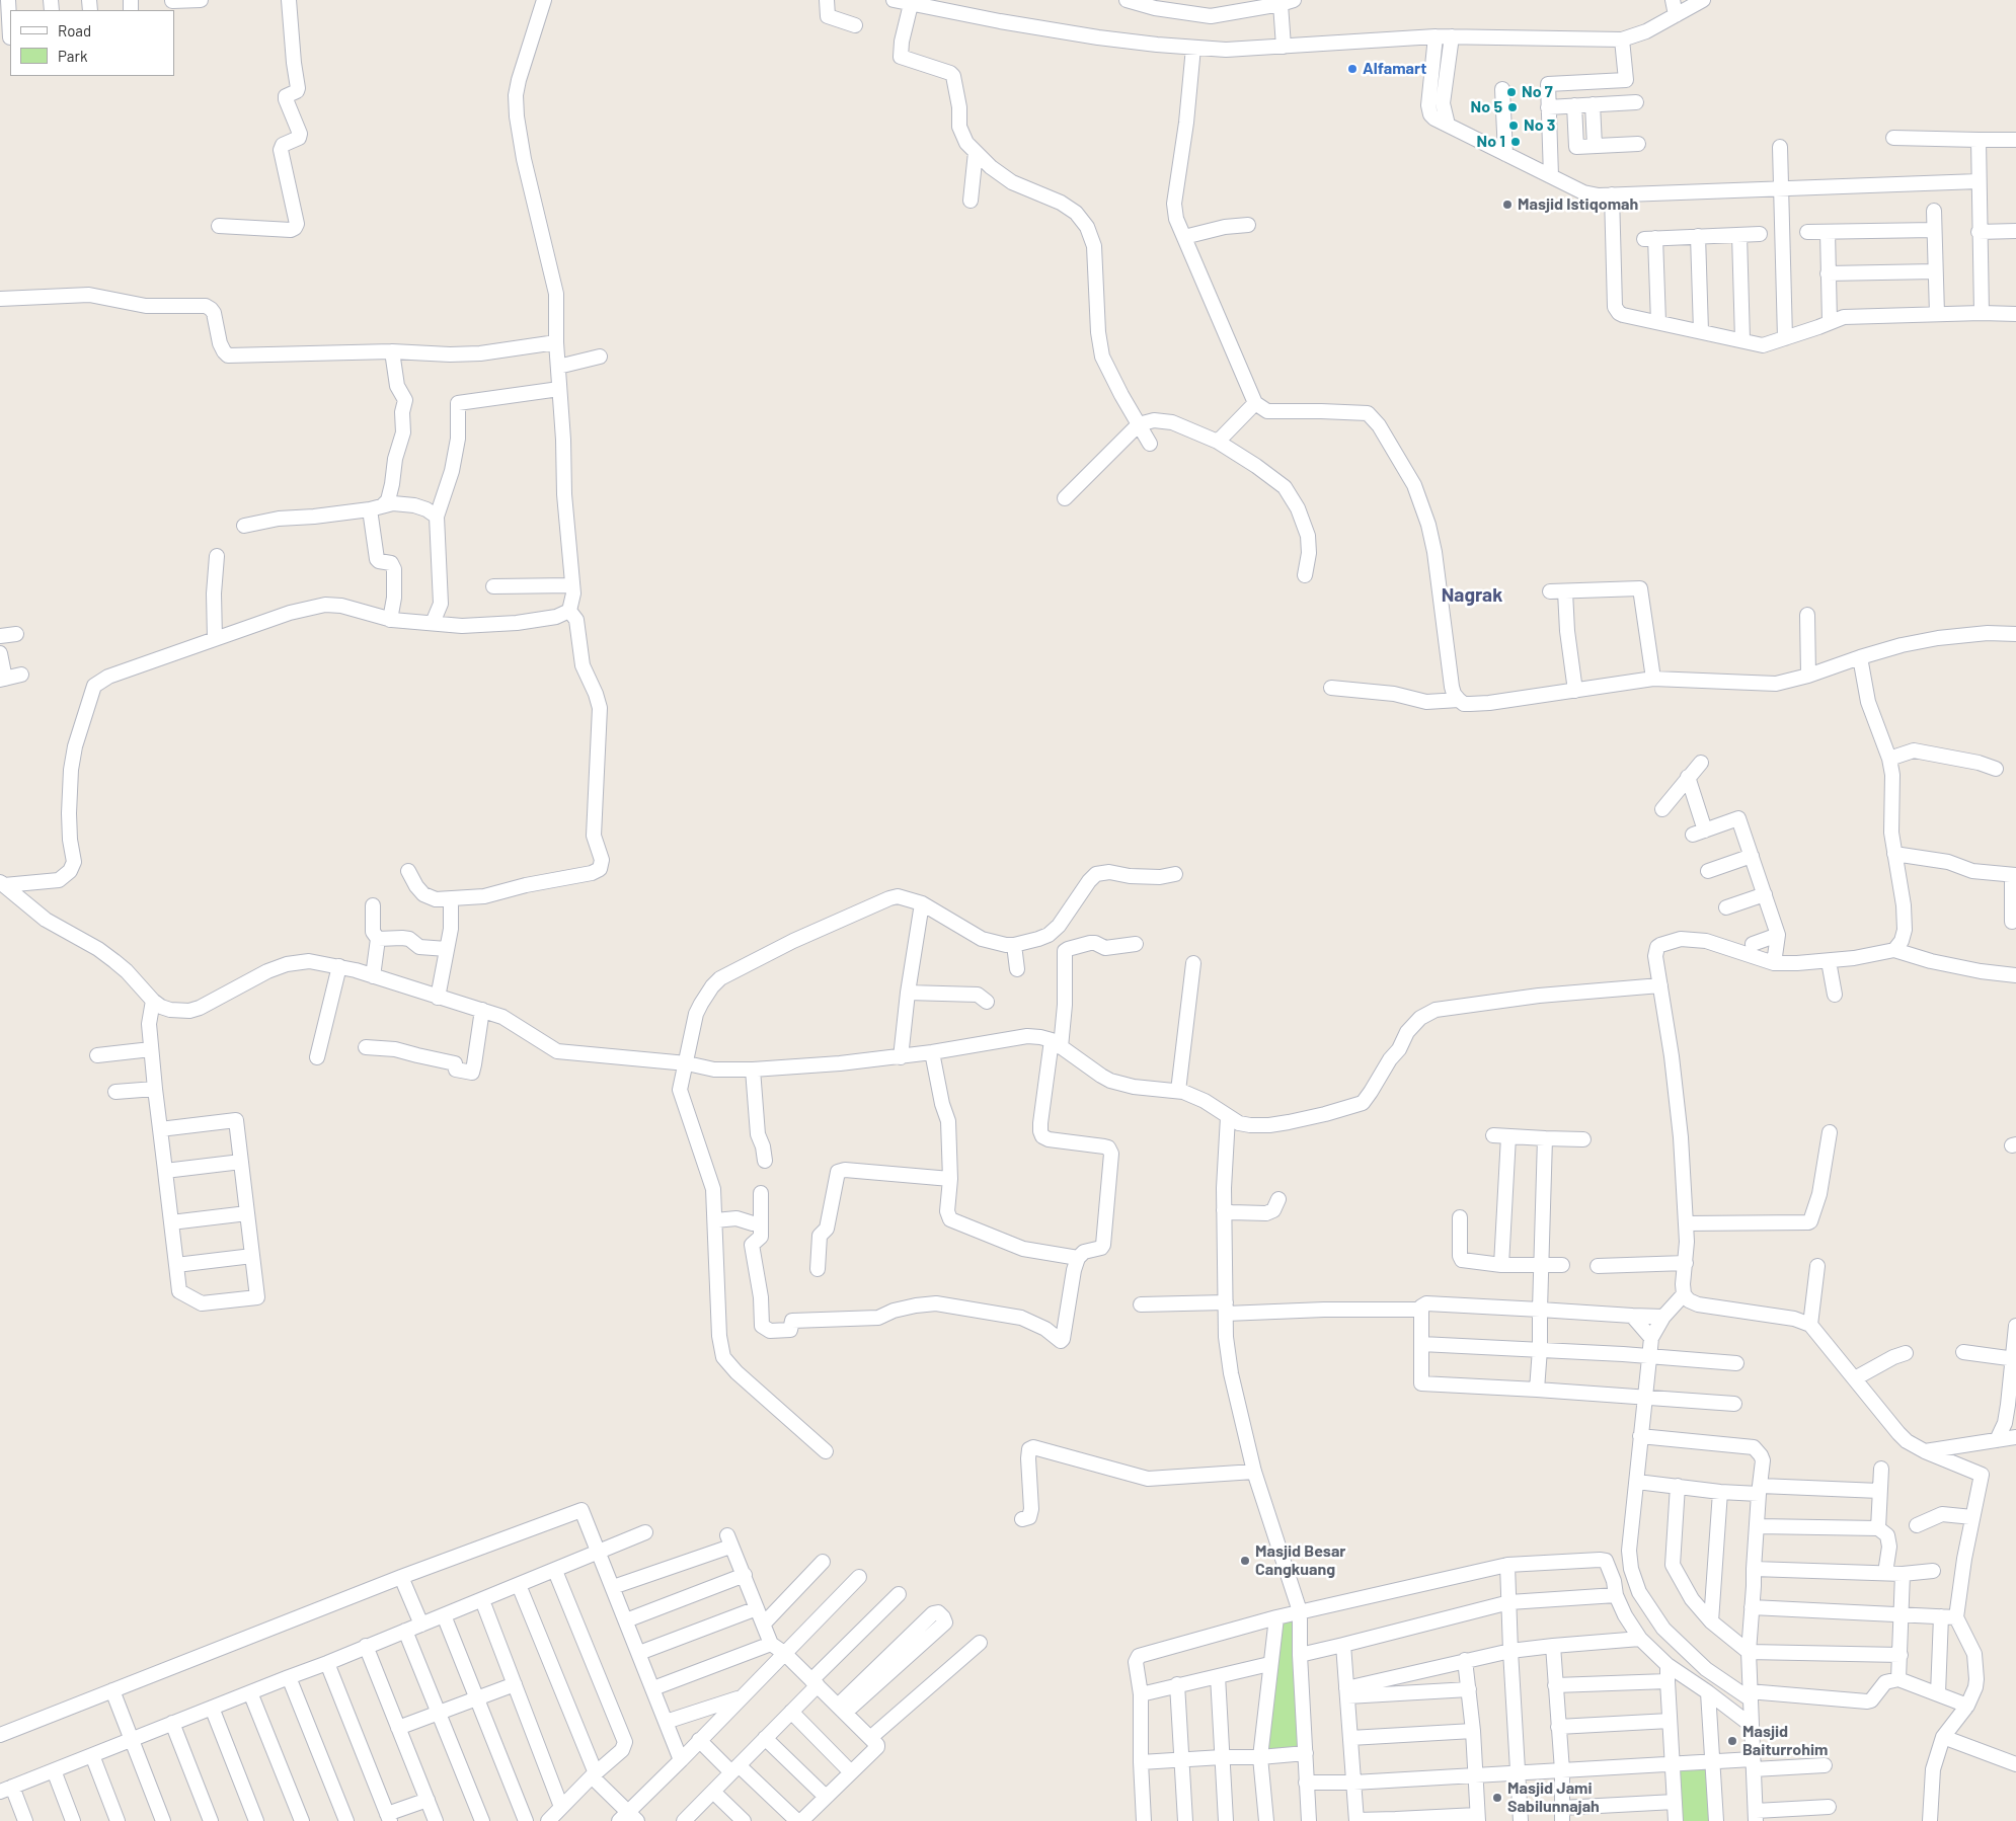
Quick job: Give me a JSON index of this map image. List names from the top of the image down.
{
  "districts": ["Nagrak"],
  "places": [
    "Alfamart",
    "No 7",
    "No 5",
    "No 3",
    "No 1",
    "Masjid Istiqomah",
    "Masjid Besar Cangkuang",
    "Masjid Baiturrohim",
    "Masjid Jami Sabilunnajah"
  ],
  "legend": ["Road", "Park"]
}
